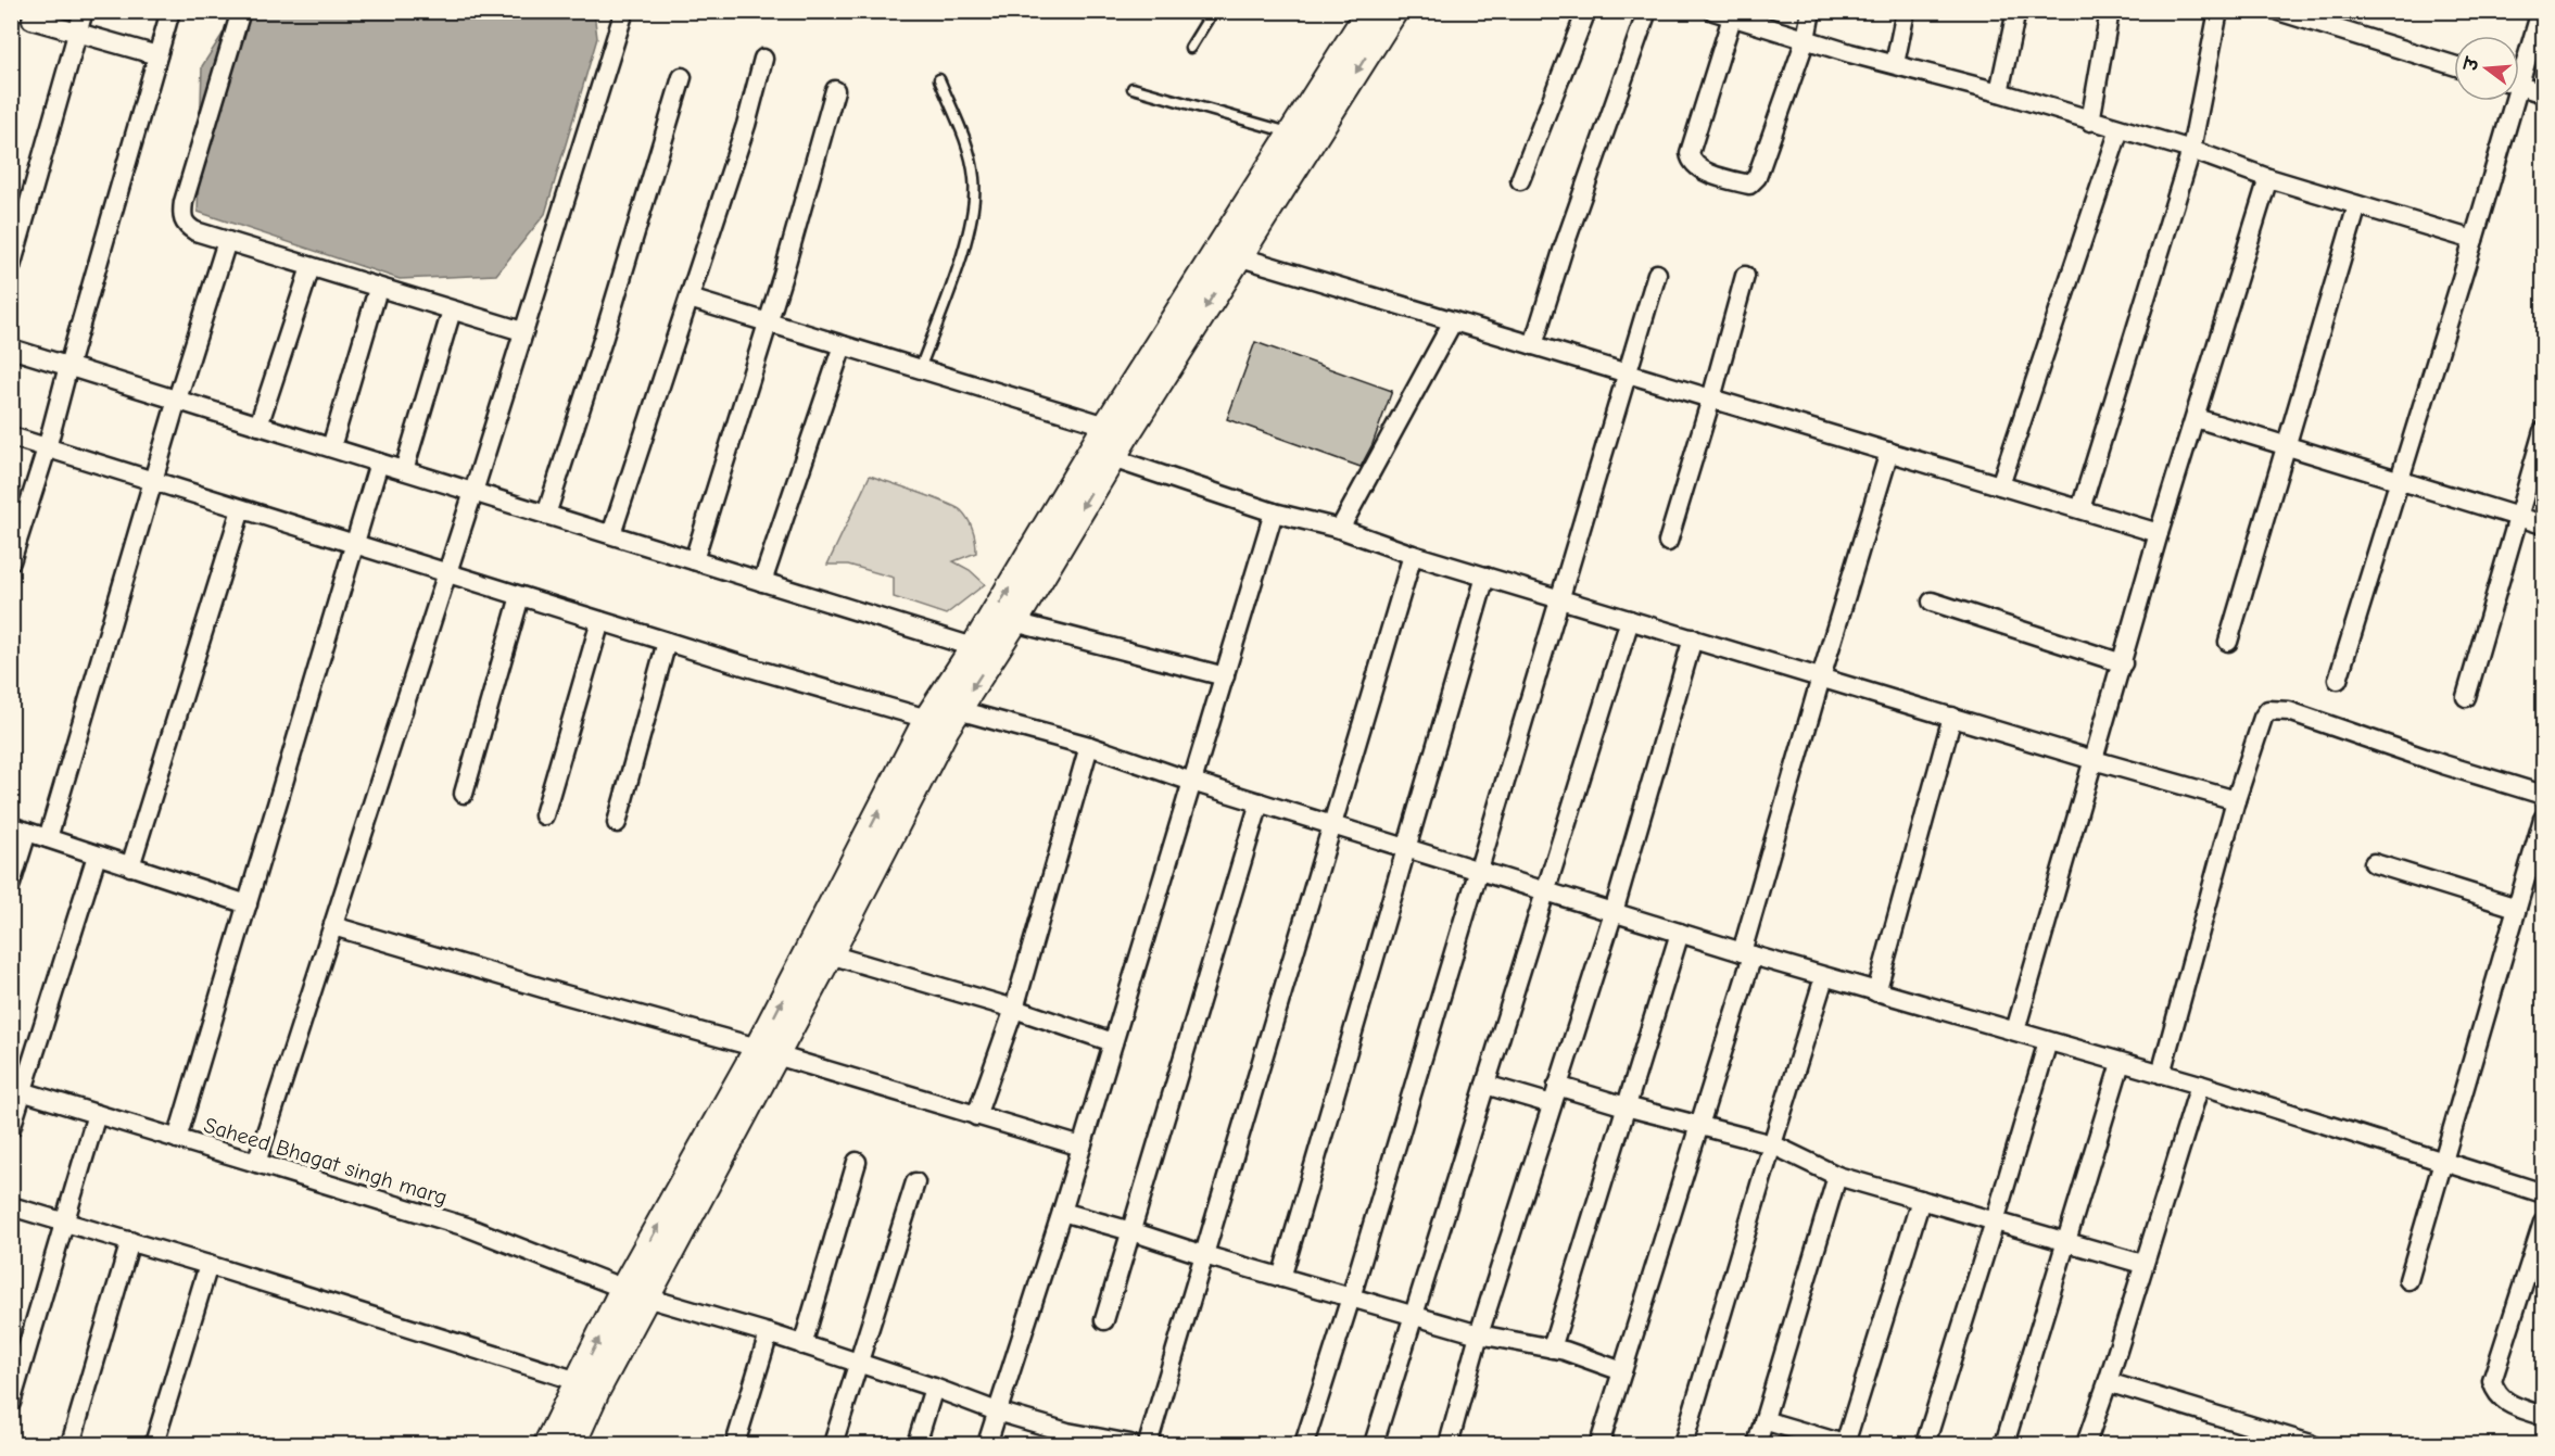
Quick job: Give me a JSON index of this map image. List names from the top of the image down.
{
  "streets": {
    "street": ["Saheed Bhagat singh marg"]
  },
  "north": "left"
}
